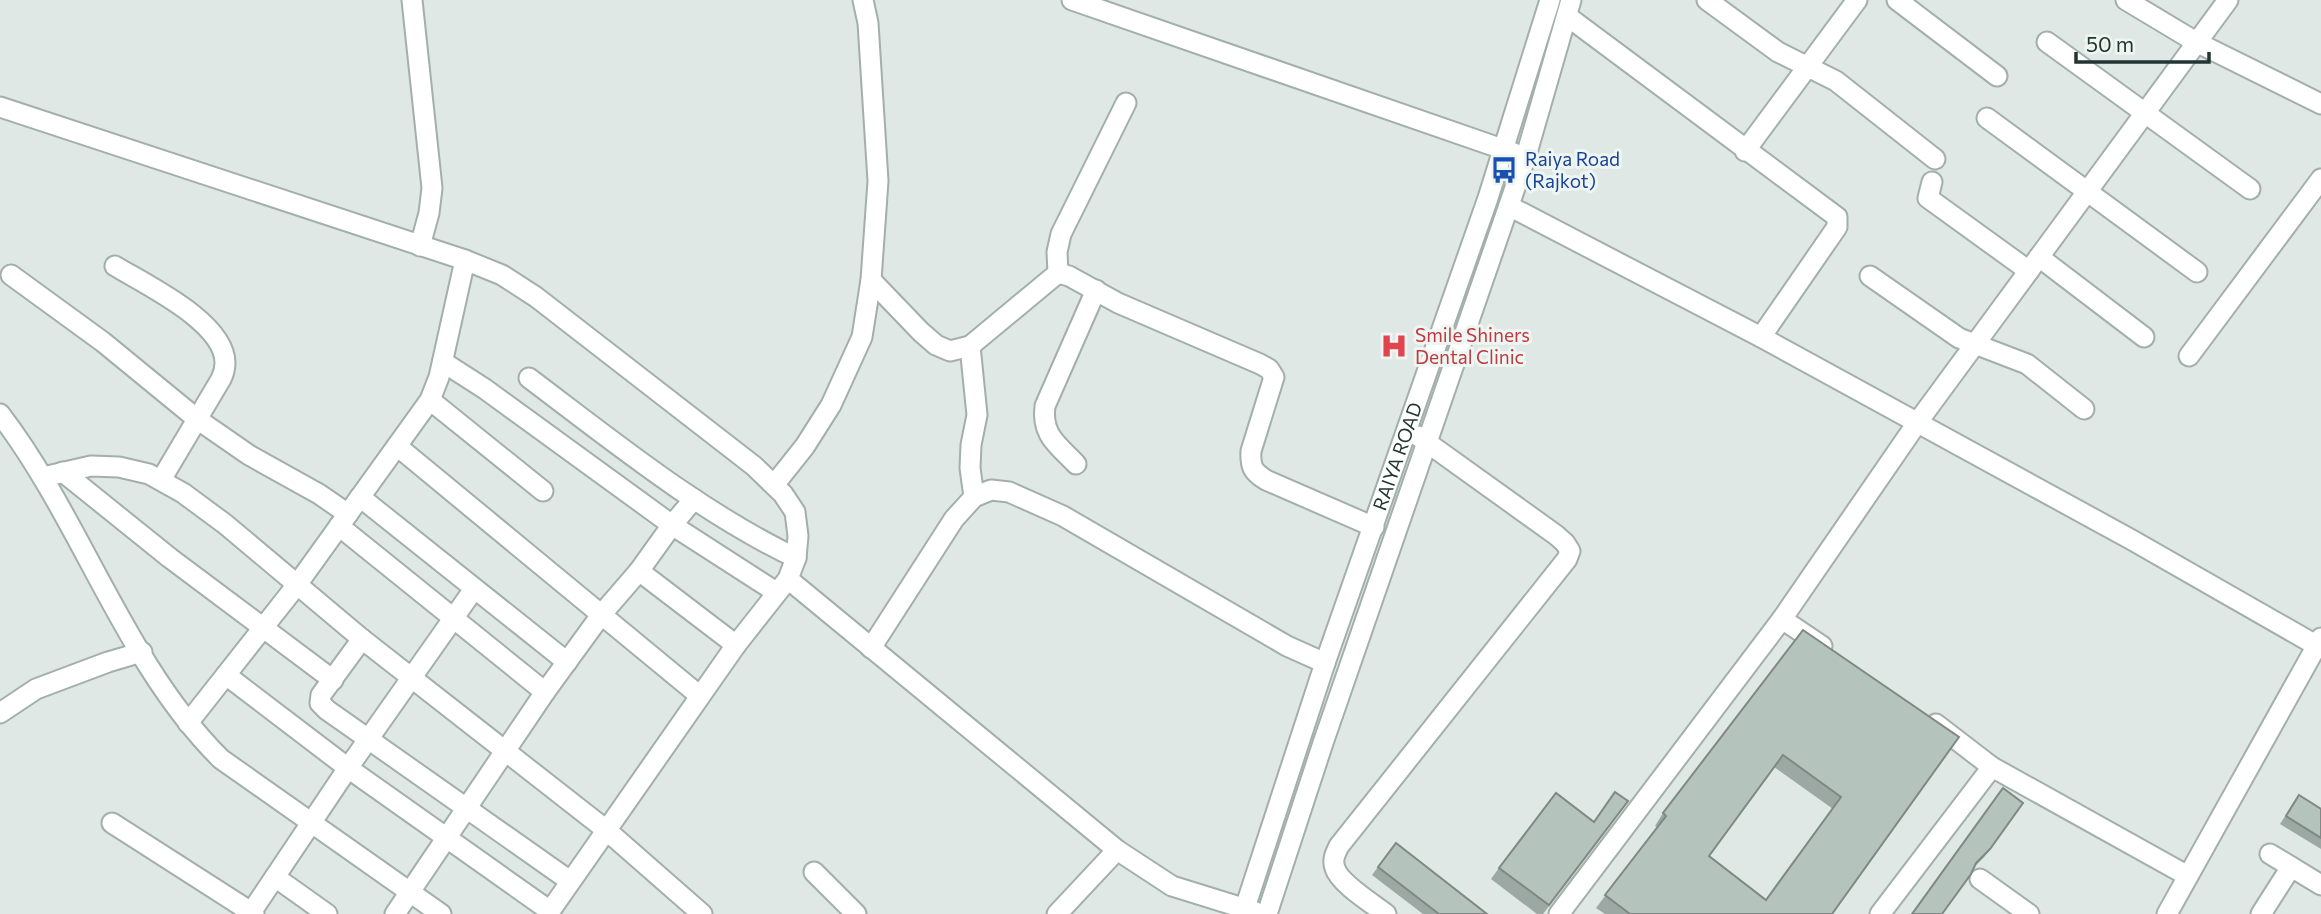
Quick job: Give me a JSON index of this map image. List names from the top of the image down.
{
  "streets": {
    "street": ["RAIYA ROAD"]
  },
  "places": {
    "bus stop": ["Raiya Road (Rajkot)"],
    "hospital": ["Smile Shiners Dental Clinic"]
  },
  "scale_bar": "50 m"
}
